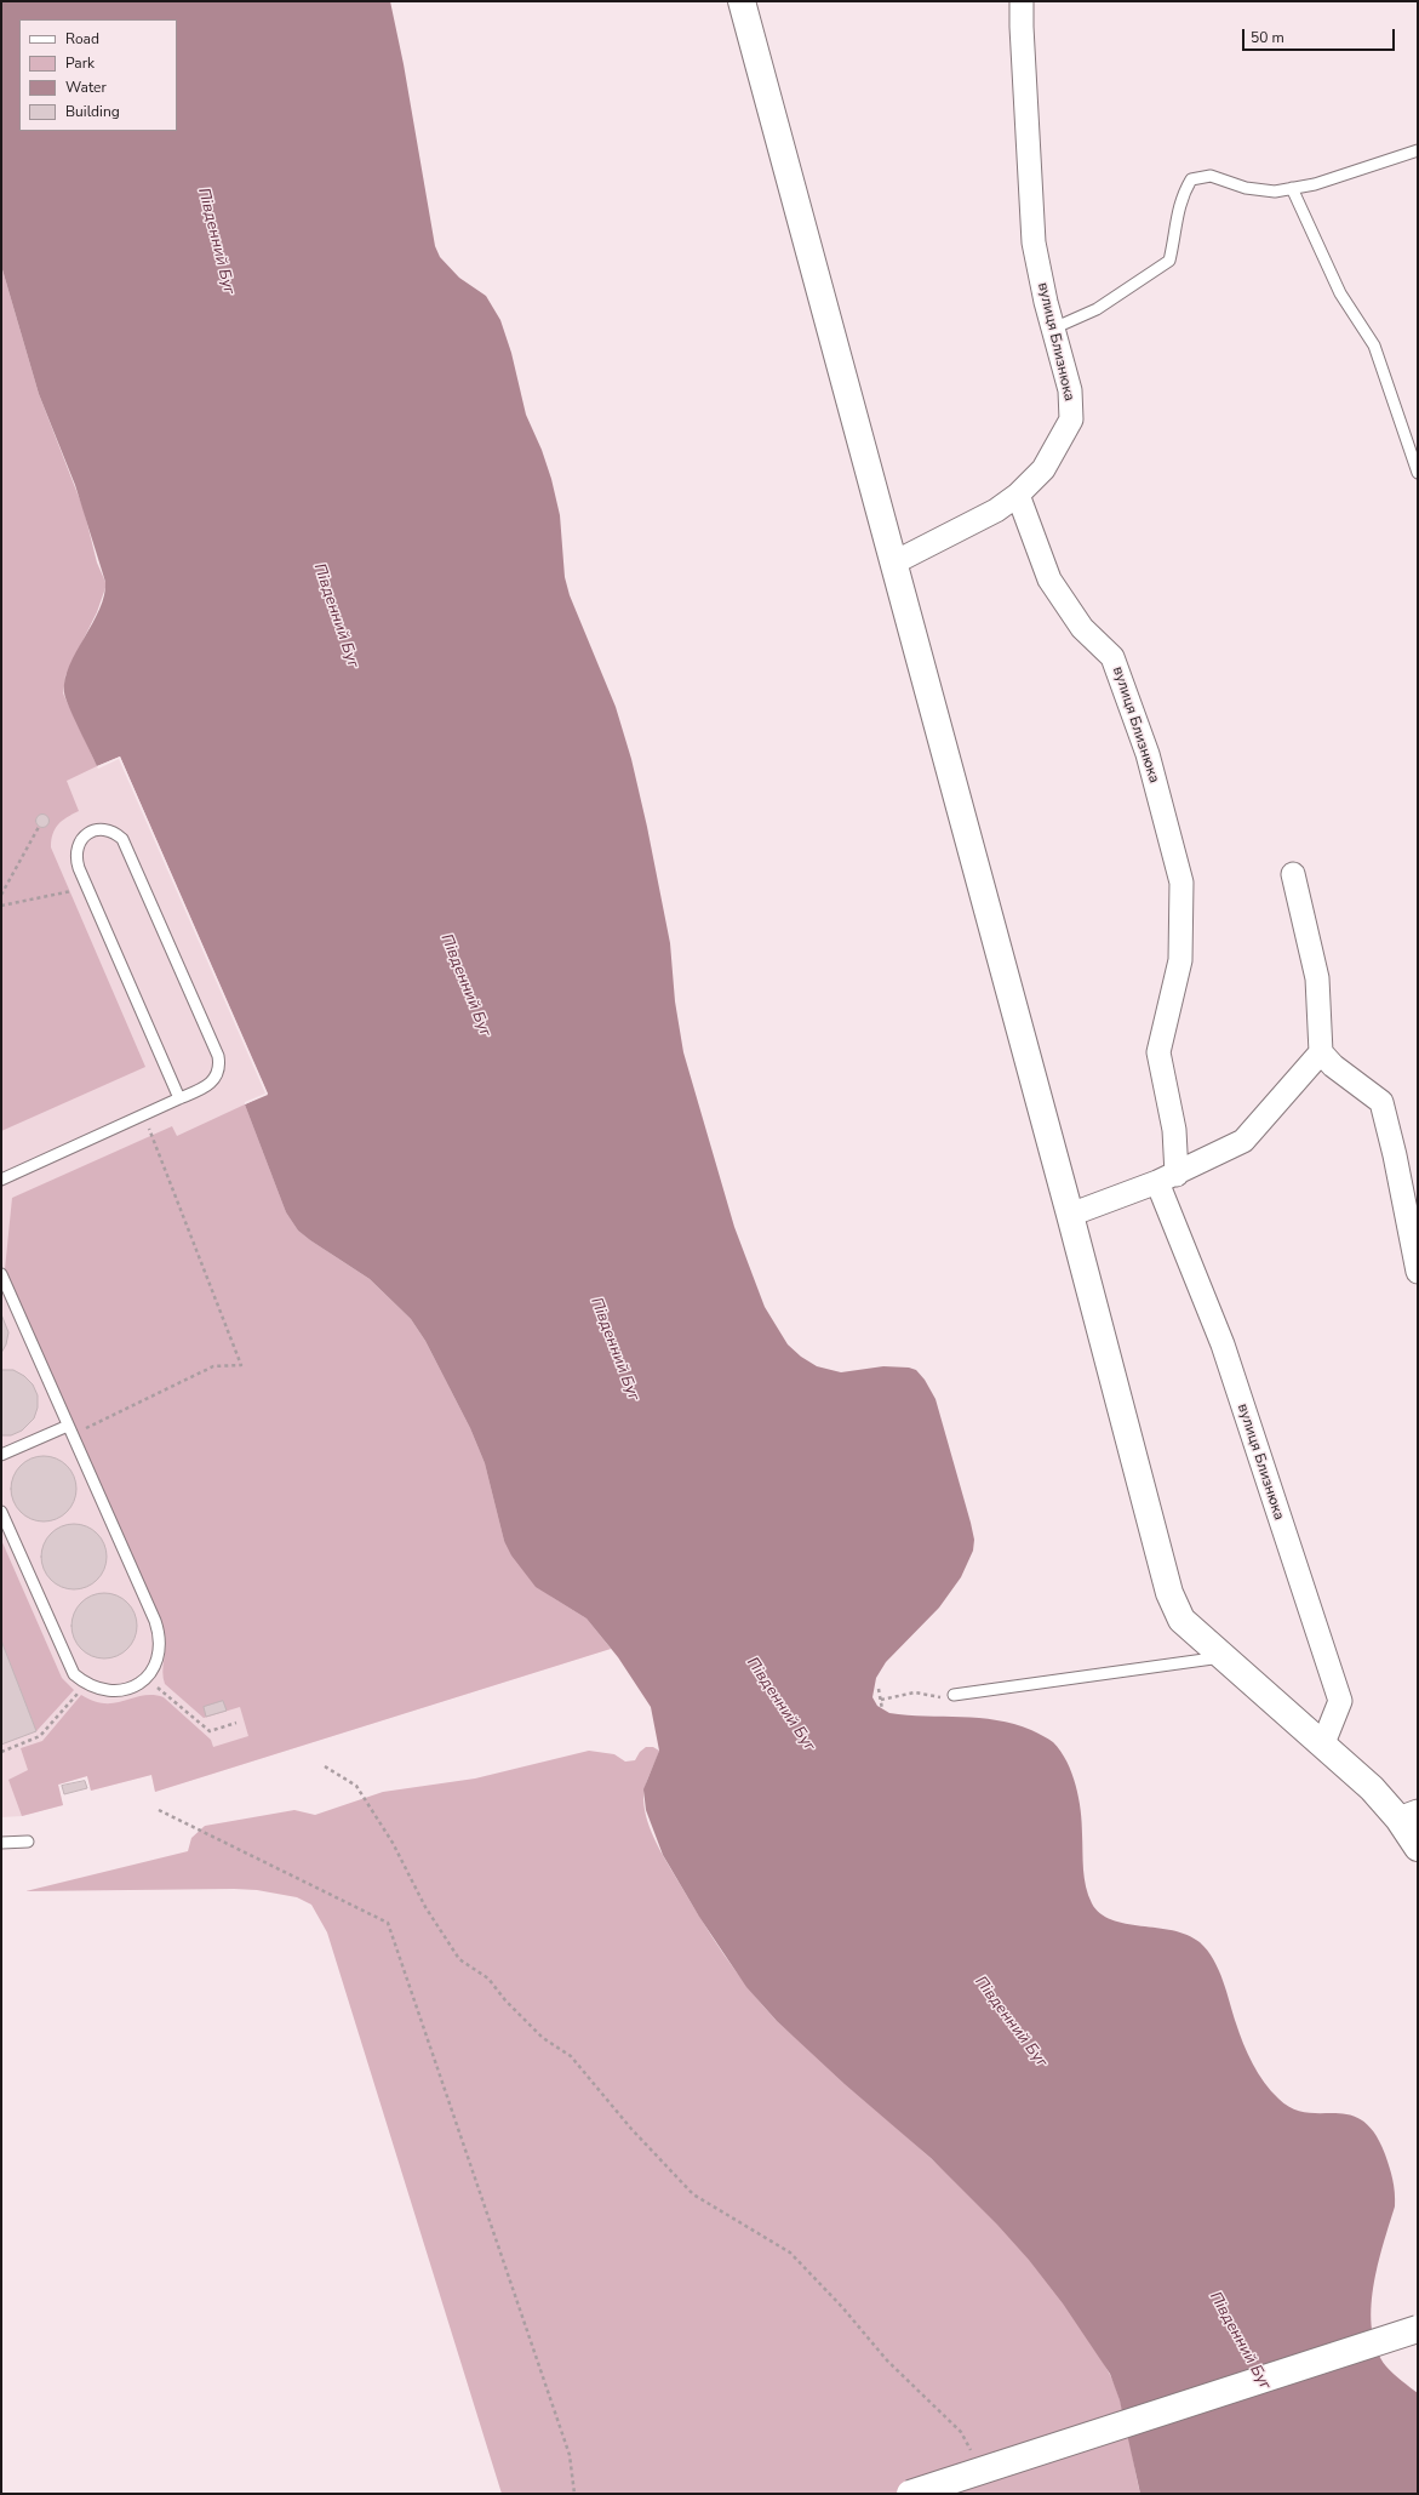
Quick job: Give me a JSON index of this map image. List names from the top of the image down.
{
  "streets": {
    "street": ["вулиця Близнюка"]
  },
  "water": ["Південний Буг"],
  "legend": [
    "Road",
    "Park",
    "Water",
    "Building"
  ],
  "scale_bar": "50 m"
}
